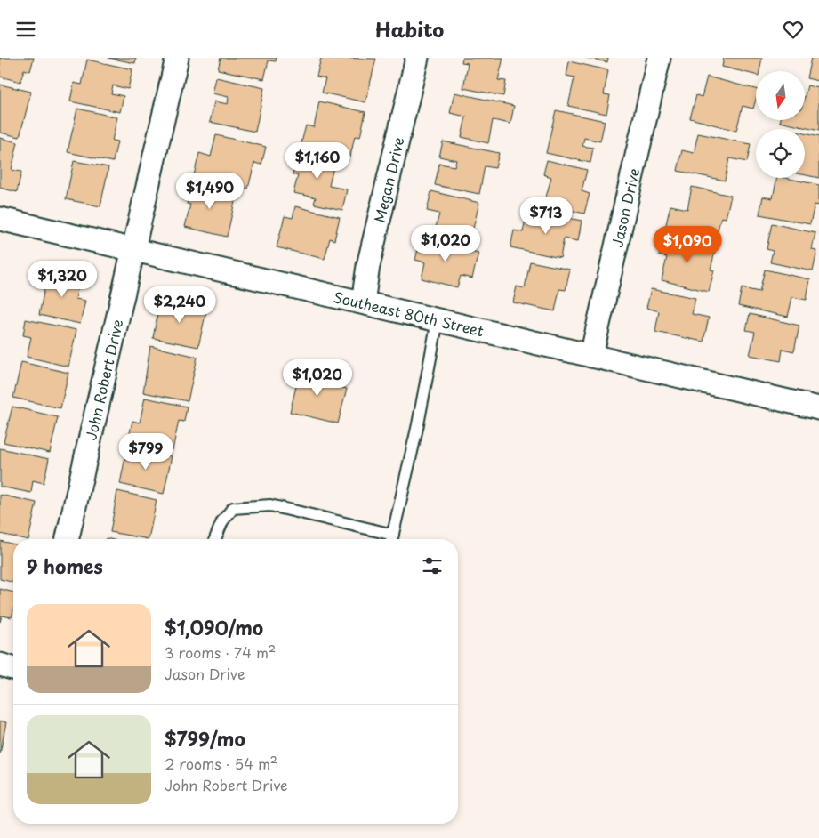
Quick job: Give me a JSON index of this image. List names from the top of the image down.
{
  "streets": {
    "street": [
      "Megan Drive",
      "Jason Drive",
      "Southeast 80th Street",
      "John Robert Drive"
    ]
  },
  "crossings": [
    ["Megan Drive", "Southeast 80th Street"],
    ["Jason Drive", "Southeast 80th Street"],
    ["Southeast 80th Street", "John Robert Drive"]
  ],
  "north": "bottom",
  "page": {
    "header": "Habito",
    "price": [
      "$1,160",
      "$1,490",
      "$713",
      "$1,020",
      "$1,090",
      "$1,320",
      "$2,240",
      "$1,020",
      "$799"
    ],
    "heading": "9 homes",
    "list": [
      {
        "name": "$1,090/mo",
        "note": "3 rooms · 74 m² · Jason Drive"
      },
      {
        "name": "$799/mo",
        "note": "2 rooms · 54 m² · John Robert Drive"
      }
    ]
  }
}
